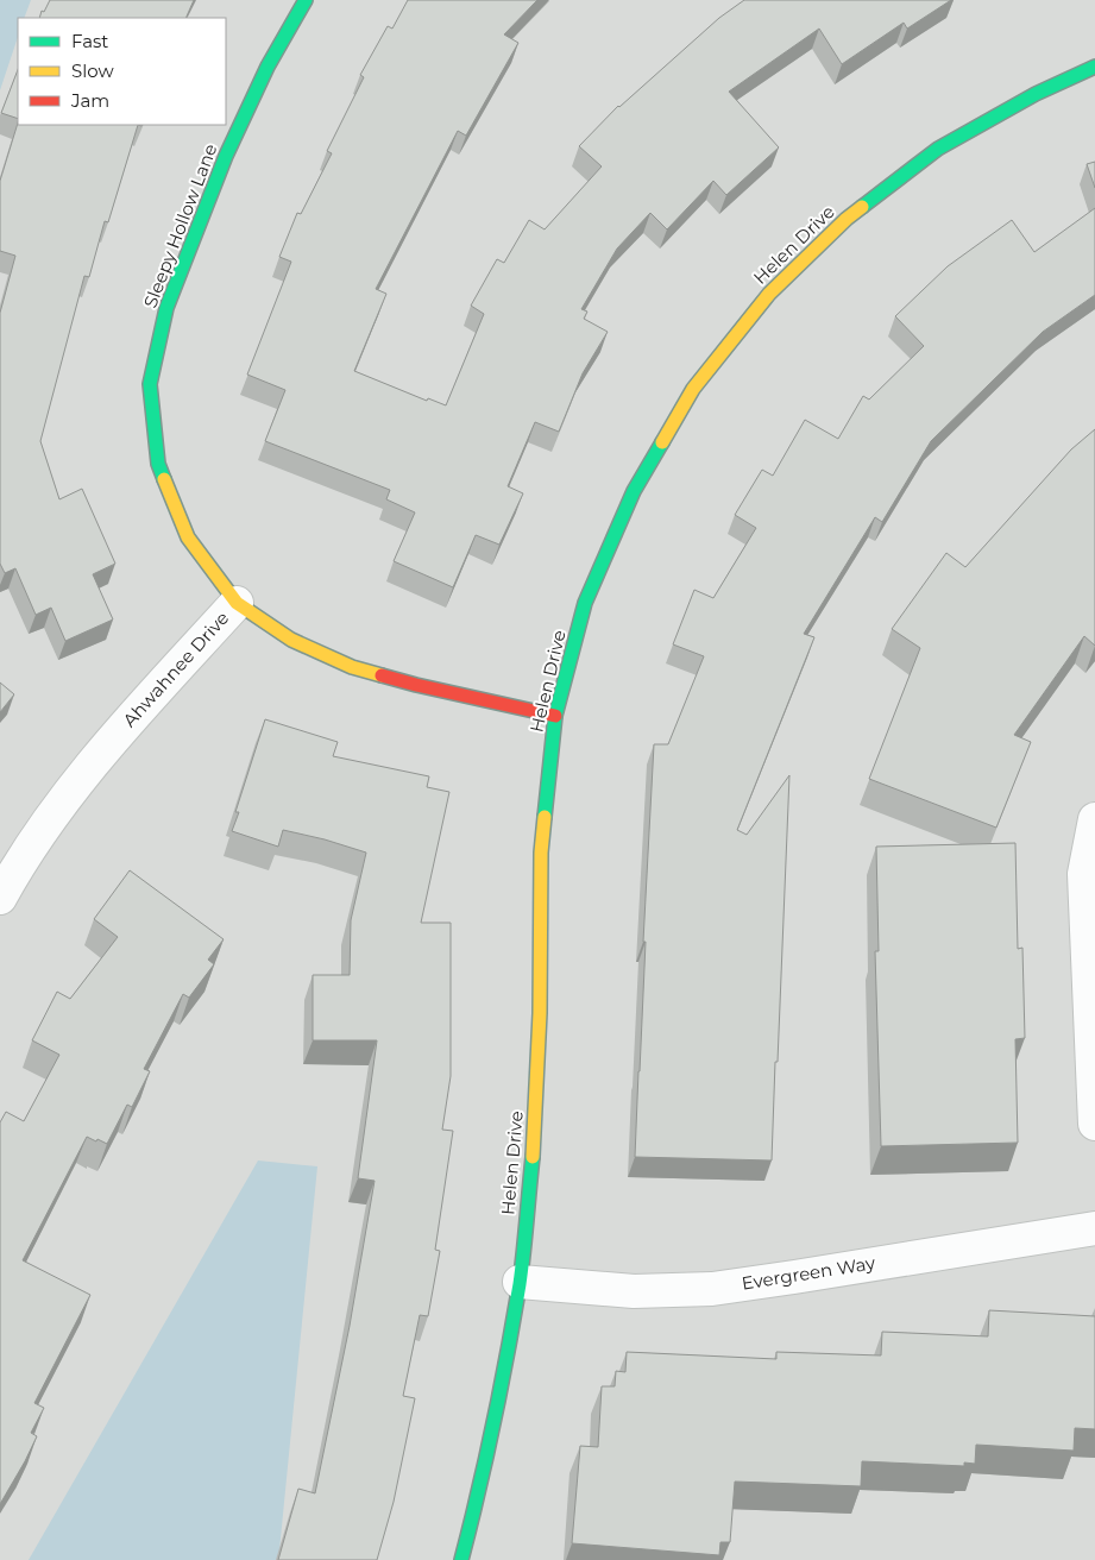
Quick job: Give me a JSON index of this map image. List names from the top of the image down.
{
  "streets": {
    "street": [
      "Sleepy Hollow Lane",
      "Helen Drive",
      "Ahwahnee Drive",
      "Evergreen Way"
    ]
  },
  "crossings": [
    ["Sleepy Hollow Lane", "Ahwahnee Drive"],
    ["Helen Drive", "Ahwahnee Drive"],
    ["Helen Drive", "Evergreen Way"]
  ],
  "legend": ["Fast", "Slow", "Jam"]
}
